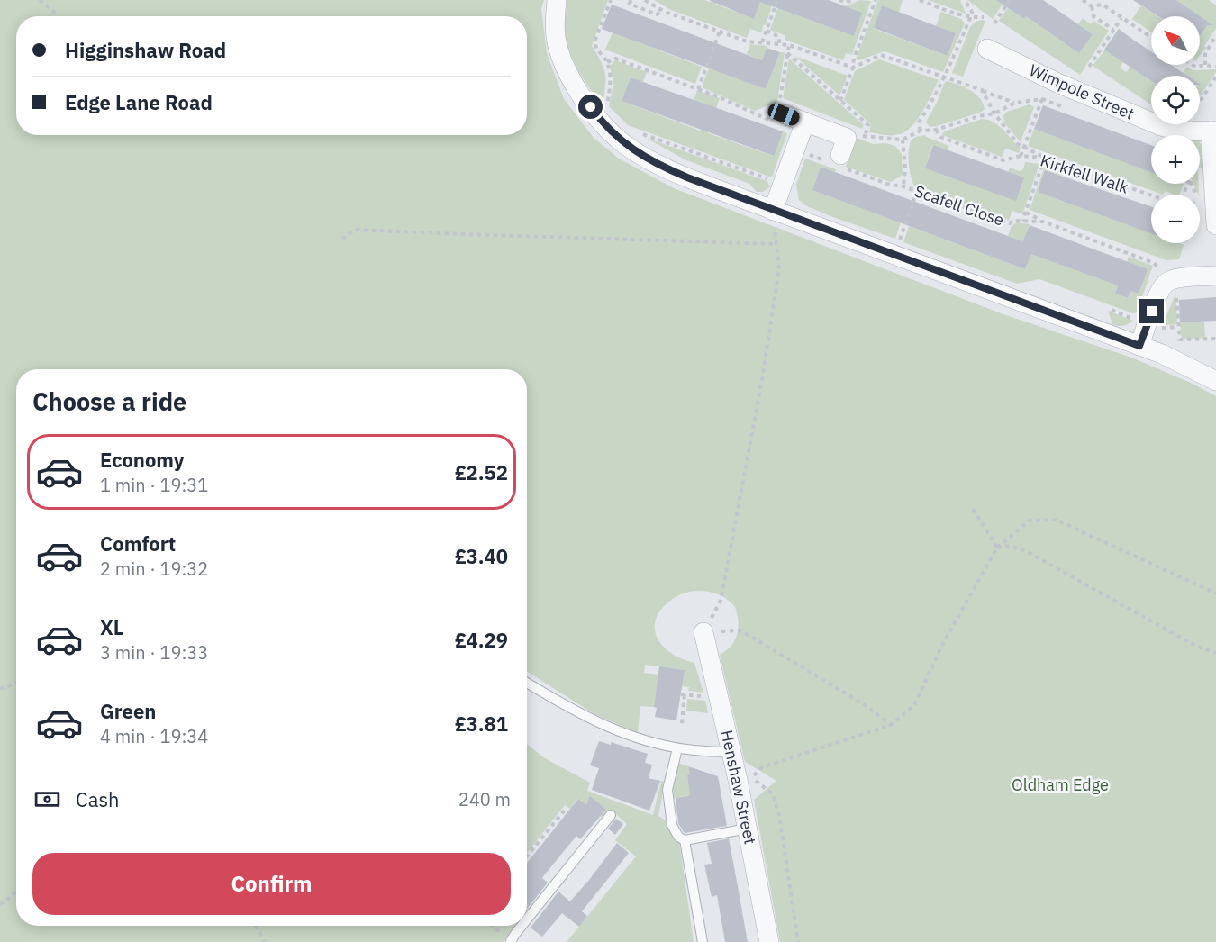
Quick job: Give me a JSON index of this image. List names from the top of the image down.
{
  "streets": {
    "street": ["Wimpole Street", "Henshaw Street"],
    "path": ["Kirkfell Walk", "Scafell Close"]
  },
  "parks": ["Oldham Edge"],
  "north": "top left",
  "page": {
    "map_buttons": ["+", "−"],
    "banner": ["Higginshaw Road", "Edge Lane Road"],
    "heading": "Choose a ride",
    "list": [
      {
        "name": "Economy",
        "note": "1 min · 19:31",
        "value": "£2.52"
      },
      {
        "name": "Comfort",
        "note": "2 min · 19:32",
        "value": "£3.40"
      },
      {
        "name": "XL",
        "note": "3 min · 19:33",
        "value": "£4.29"
      },
      {
        "name": "Green",
        "note": "4 min · 19:34",
        "value": "£3.81"
      }
    ],
    "pay": ["Cash", "240 m"],
    "buttons": "Confirm"
  }
}
